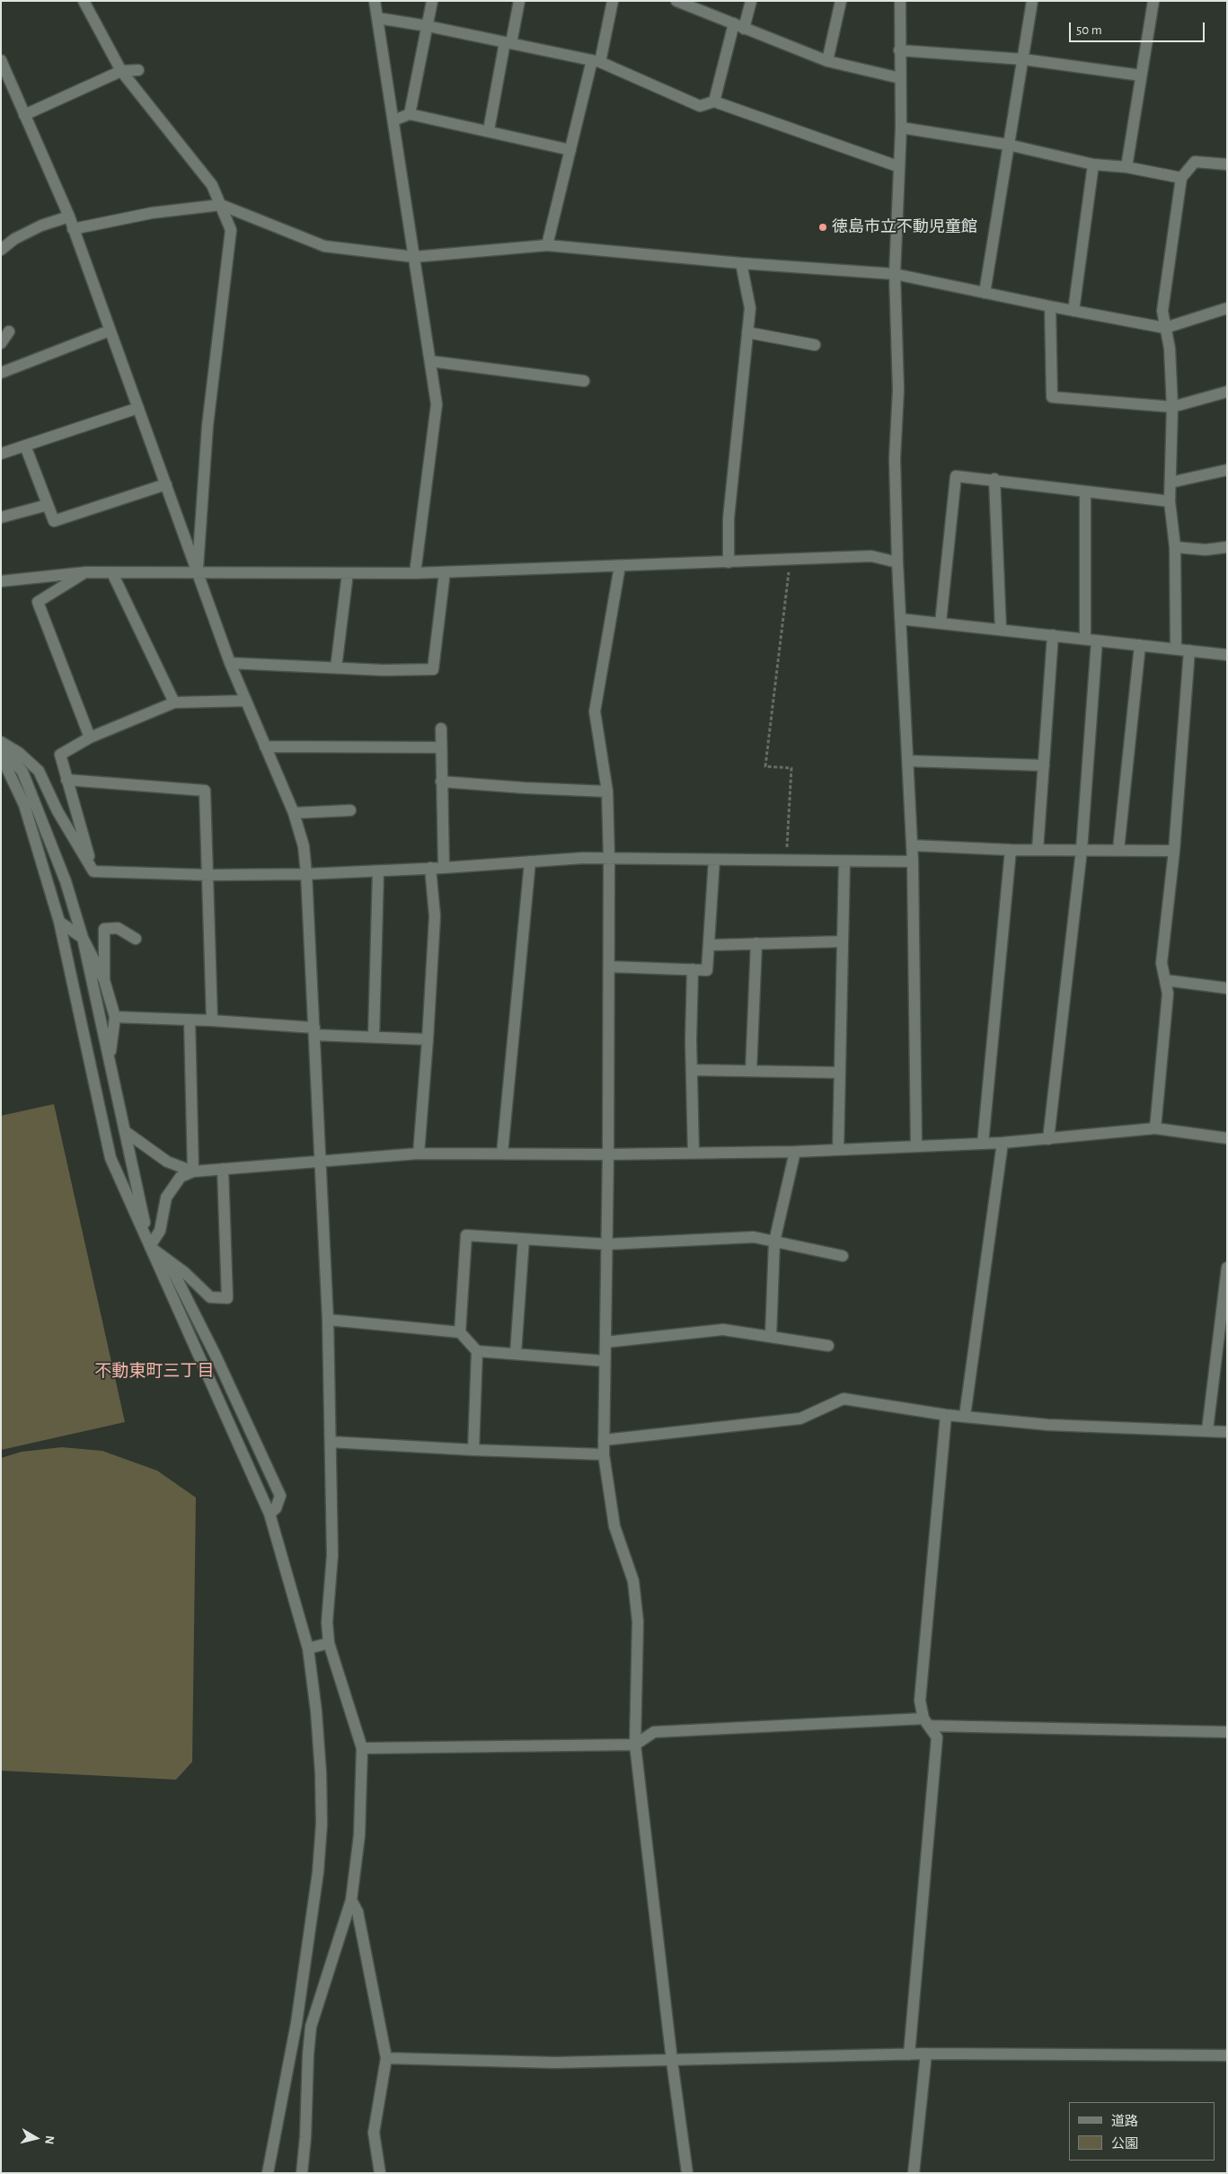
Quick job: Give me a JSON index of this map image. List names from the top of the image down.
{
  "districts": ["不動東町三丁目"],
  "places": ["徳島市立不動児童館"],
  "legend": ["道路", "公園"],
  "scale_bar": "50 m",
  "north": "right"
}
